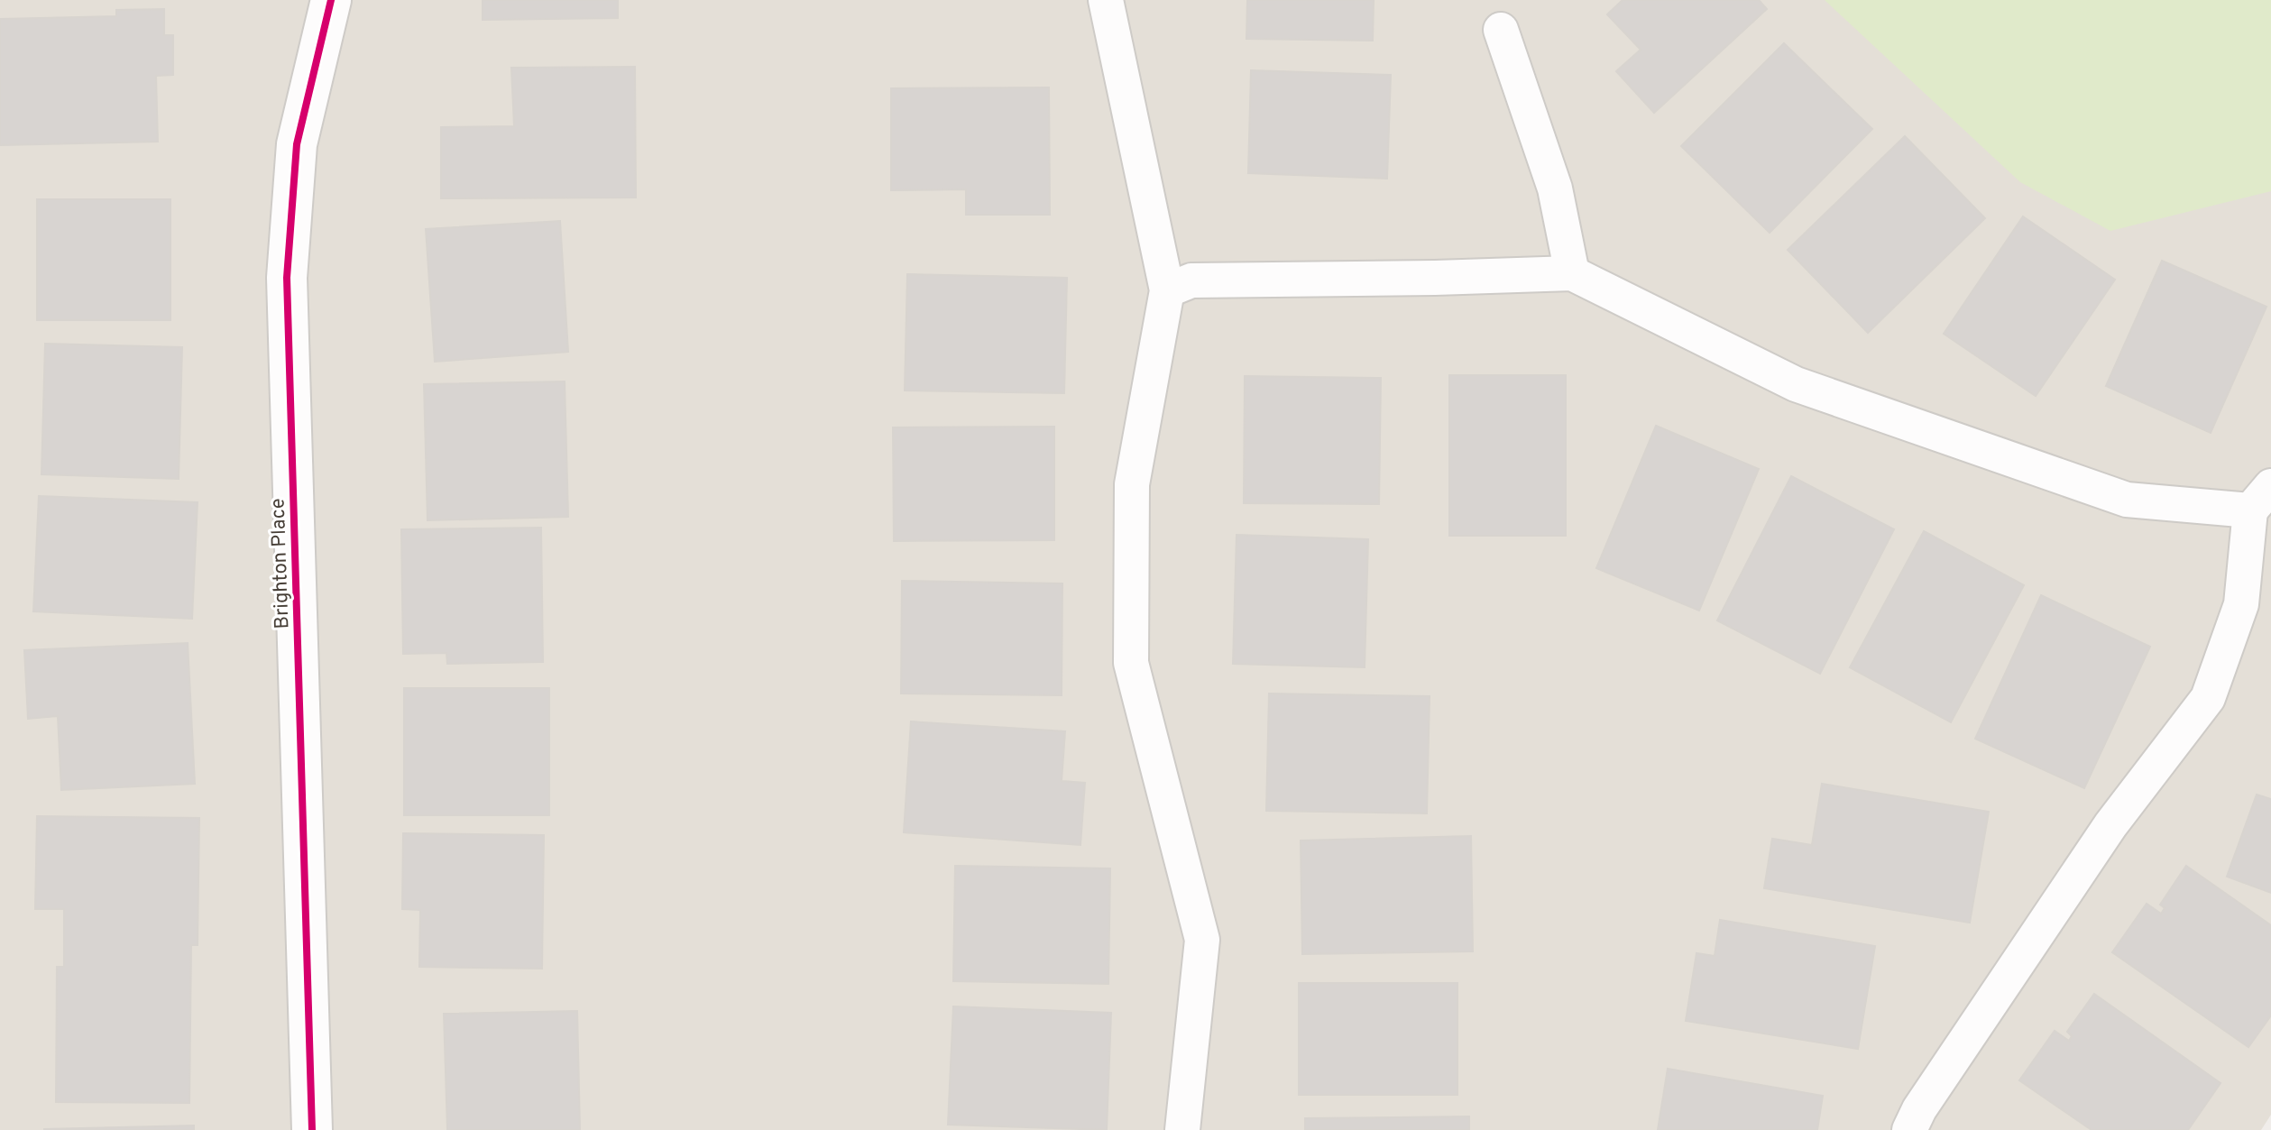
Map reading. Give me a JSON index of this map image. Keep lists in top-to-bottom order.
{
  "streets": {
    "street": ["Brighton Place"]
  }
}
